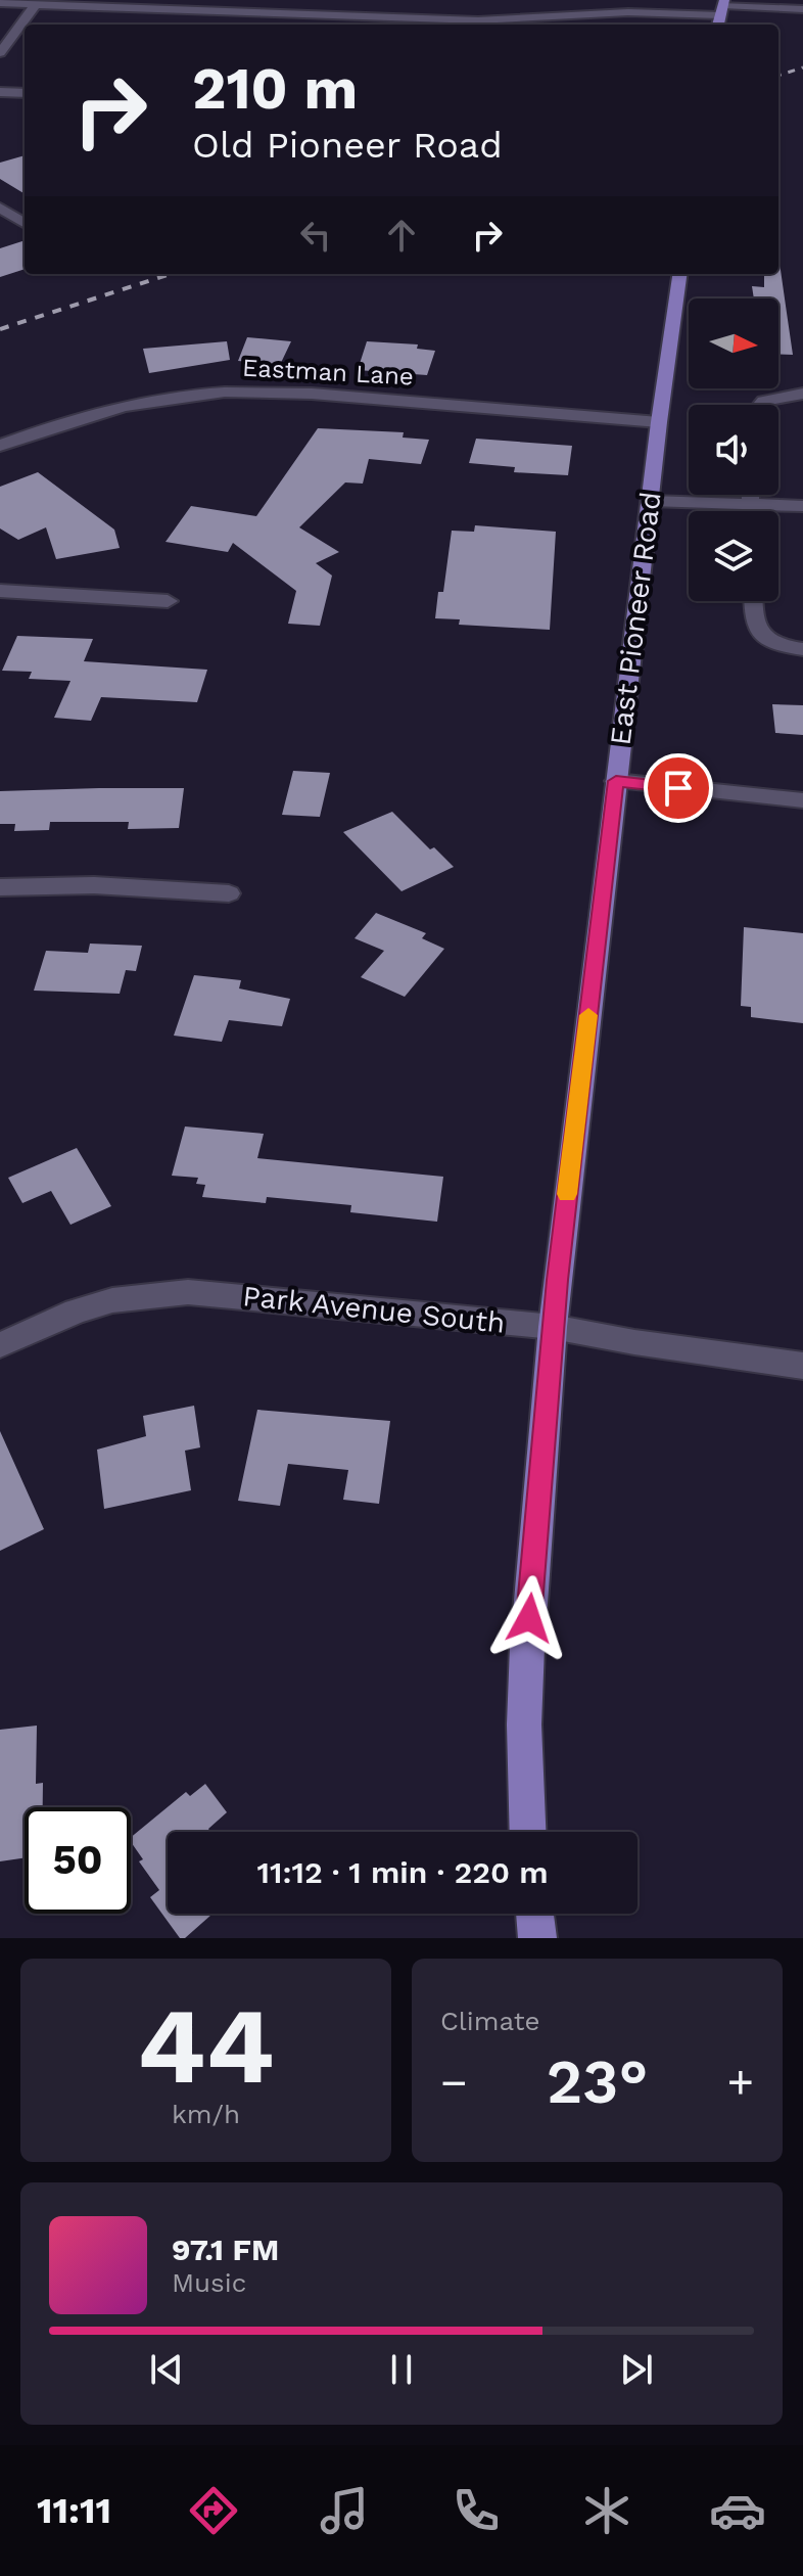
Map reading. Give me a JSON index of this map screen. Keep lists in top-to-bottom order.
{
  "streets": {
    "main road": ["East Pioneer Road"],
    "street": ["Eastman Lane", "Park Avenue South"]
  },
  "crossings": [
    ["Eastman Lane", "East Pioneer Road"],
    ["East Pioneer Road", "Park Avenue South"]
  ],
  "north": "right",
  "page": {
    "turn": ["210 m", "Old Pioneer Road"],
    "limit": "50",
    "trip": "11:12 · 1 min · 220 m",
    "tile": [
      ["44", "km/h"],
      "Climate"
    ],
    "heat": ["−", "23°", "+"],
    "song": ["97.1 FM", "Music"],
    "tabs": "11:11"
  }
}
